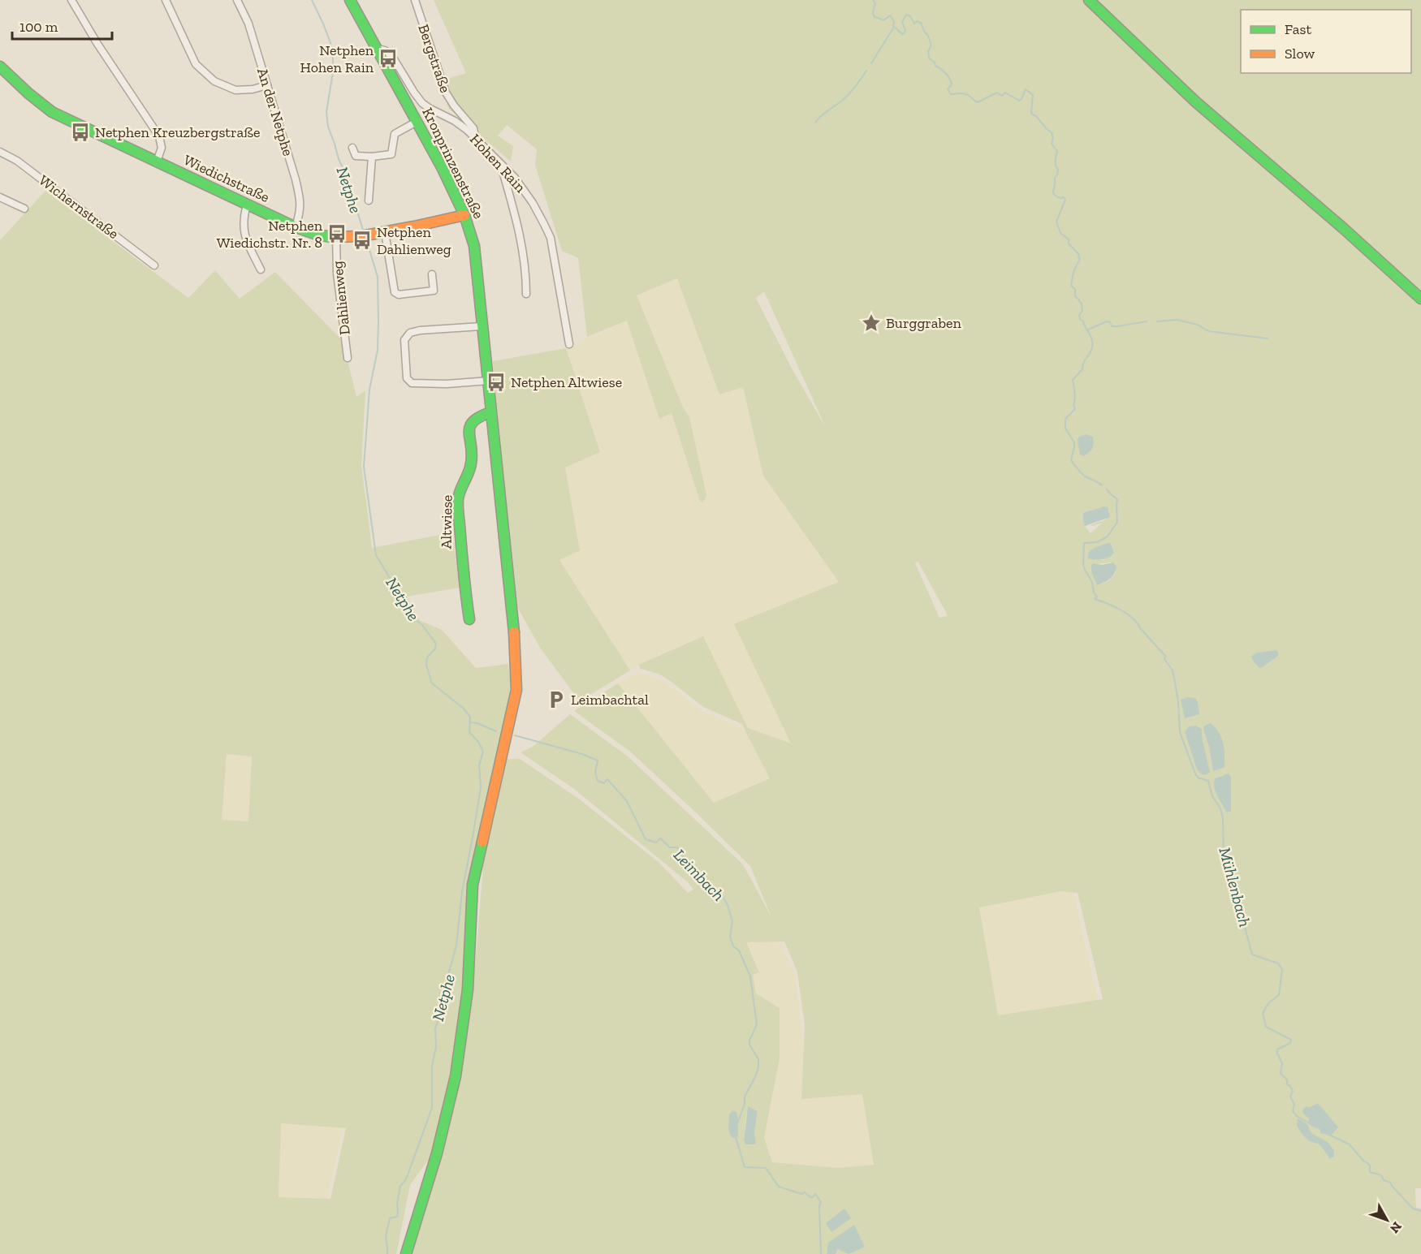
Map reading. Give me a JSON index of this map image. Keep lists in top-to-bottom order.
{
  "streets": {
    "main road": ["Kronprinzenstraße", "Wiedichstraße", "Altwiese"],
    "street": [
      "Bergstraße",
      "An der Netphe",
      "Hohen Rain",
      "Wichernstraße",
      "Dahlienweg"
    ]
  },
  "crossings": [
    ["Bergstraße", "Hohen Rain"],
    ["An der Netphe", "Wiedichstraße"],
    ["Kronprinzenstraße", "Hohen Rain"],
    ["Kronprinzenstraße", "Wiedichstraße"],
    ["Kronprinzenstraße", "Altwiese"],
    ["Wiedichstraße", "Dahlienweg"]
  ],
  "water": ["Netphe", "Leimbach", "Mühlenbach"],
  "places": {
    "bus stop": [
      "Netphen Hohen Rain",
      "Netphen Kreuzbergstraße",
      "Netphen Wiedichstr. Nr. 8",
      "Netphen Dahlienweg",
      "Netphen Altwiese"
    ],
    "place": ["Burggraben"],
    "parking": ["Leimbachtal"]
  },
  "legend": ["Fast", "Slow"],
  "scale_bar": "100 m",
  "north": "bottom right"
}
